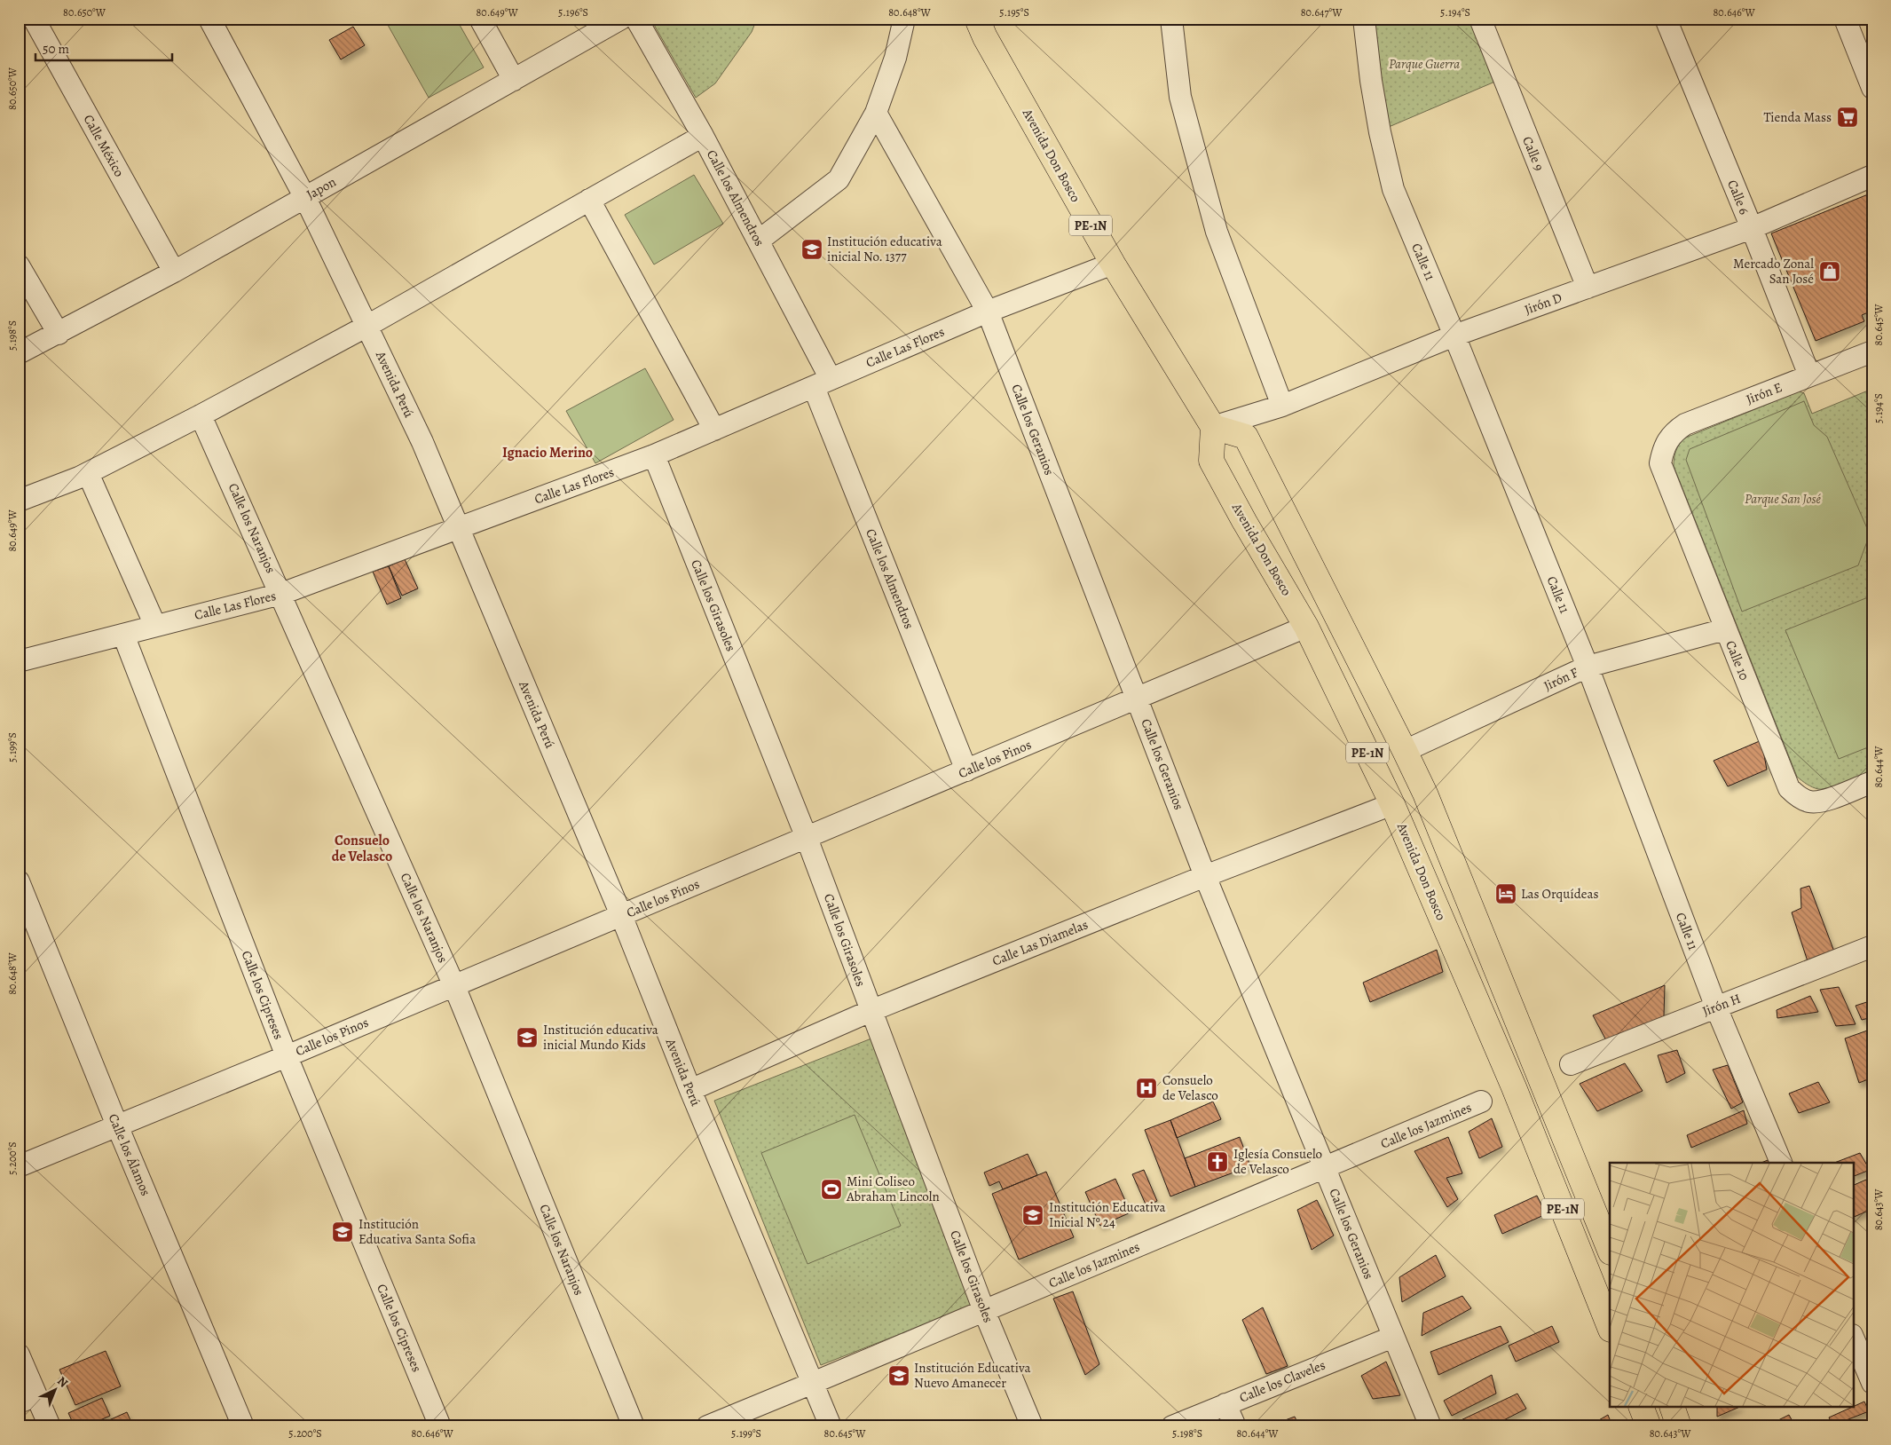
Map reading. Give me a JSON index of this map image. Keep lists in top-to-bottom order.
{
  "streets": {
    "main road": ["Avenida Don Bosco", "PE-1N"],
    "street": [
      "Calle México",
      "Calle 9",
      "Japon",
      "Calle 6",
      "Calle los Almendros",
      "Calle 11",
      "Jirón D",
      "Calle Las Flores",
      "Avenida Perú",
      "Jirón E",
      "Calle los Geranios",
      "Calle los Naranjos",
      "Calle los Girasoles",
      "Calle 10",
      "Jirón F",
      "Calle los Pinos",
      "Calle Las Diamelas",
      "Calle los Cipreses",
      "Jirón H",
      "Calle los Jazmines",
      "Calle los Álamos",
      "Calle los Claveles"
    ]
  },
  "crossings": [
    ["Calle México", "Japon"],
    ["Calle 9", "Jirón D"],
    ["Avenida Don Bosco", "PE-1N"],
    ["Avenida Don Bosco", "Jirón D"],
    ["Avenida Don Bosco", "Calle Las Flores"],
    ["Avenida Don Bosco", "Calle los Pinos"],
    ["Avenida Don Bosco", "Calle Las Diamelas"],
    ["Japon", "Avenida Perú"],
    ["Calle 6", "Jirón D"],
    ["Calle 6", "Jirón E"],
    ["Calle los Almendros", "Calle Las Flores"],
    ["Calle los Almendros", "Calle los Pinos"],
    ["PE-1N", "Jirón D"],
    ["PE-1N", "Jirón F"],
    ["Calle 11", "Jirón D"],
    ["Calle 11", "Jirón F"],
    ["Calle 11", "Jirón H"],
    ["Calle Las Flores", "Avenida Perú"],
    ["Calle Las Flores", "Calle los Geranios"],
    ["Calle Las Flores", "Calle los Naranjos"],
    ["Calle Las Flores", "Calle los Girasoles"],
    ["Calle Las Flores", "Calle los Cipreses"],
    ["Avenida Perú", "Calle los Pinos"],
    ["Avenida Perú", "Calle Las Diamelas"],
    ["Avenida Perú", "Calle los Jazmines"],
    ["Jirón E", "Calle 10"],
    ["Calle los Geranios", "Calle los Pinos"],
    ["Calle los Geranios", "Calle Las Diamelas"],
    ["Calle los Geranios", "Calle los Jazmines"],
    ["Calle los Geranios", "Calle los Claveles"],
    ["Calle los Naranjos", "Calle los Pinos"],
    ["Calle los Girasoles", "Calle los Pinos"],
    ["Calle los Girasoles", "Calle Las Diamelas"],
    ["Calle los Girasoles", "Calle los Jazmines"],
    ["Calle 10", "Jirón F"],
    ["Calle los Pinos", "Calle los Cipreses"],
    ["Calle los Pinos", "Calle los Álamos"]
  ],
  "districts": ["Ignacio Merino", "Consuelo de Velasco"],
  "parks": ["Parque Guerra", "Parque San José"],
  "places": {
    "supermarket": ["Tienda Mass"],
    "school or university": [
      "Institución educativa inicial No. 1377",
      "Institución educativa inicial Mundo Kids",
      "Institución Educativa Inicial Nº 24",
      "Institución Educativa Santa Sofia",
      "Institución Educativa Nuevo Amanecer"
    ],
    "shop": ["Mercado Zonal San José"],
    "hotel": ["Las Orquídeas"],
    "hospital": ["Consuelo de Velasco"],
    "church": ["Iglesía Consuelo de Velasco"],
    "sports": ["Mini Coliseo Abraham Lincoln"]
  },
  "scale_bar": "50 m",
  "north": "top right",
  "coordinates": [
    "80.650°W",
    "80.649°W",
    "5.196°S",
    "80.648°W",
    "5.195°S",
    "80.647°W",
    "5.194°S",
    "80.646°W",
    "80.645°W",
    "5.198°S",
    "5.199°S",
    "80.644°W",
    "5.200°S",
    "80.643°W"
  ]
}
